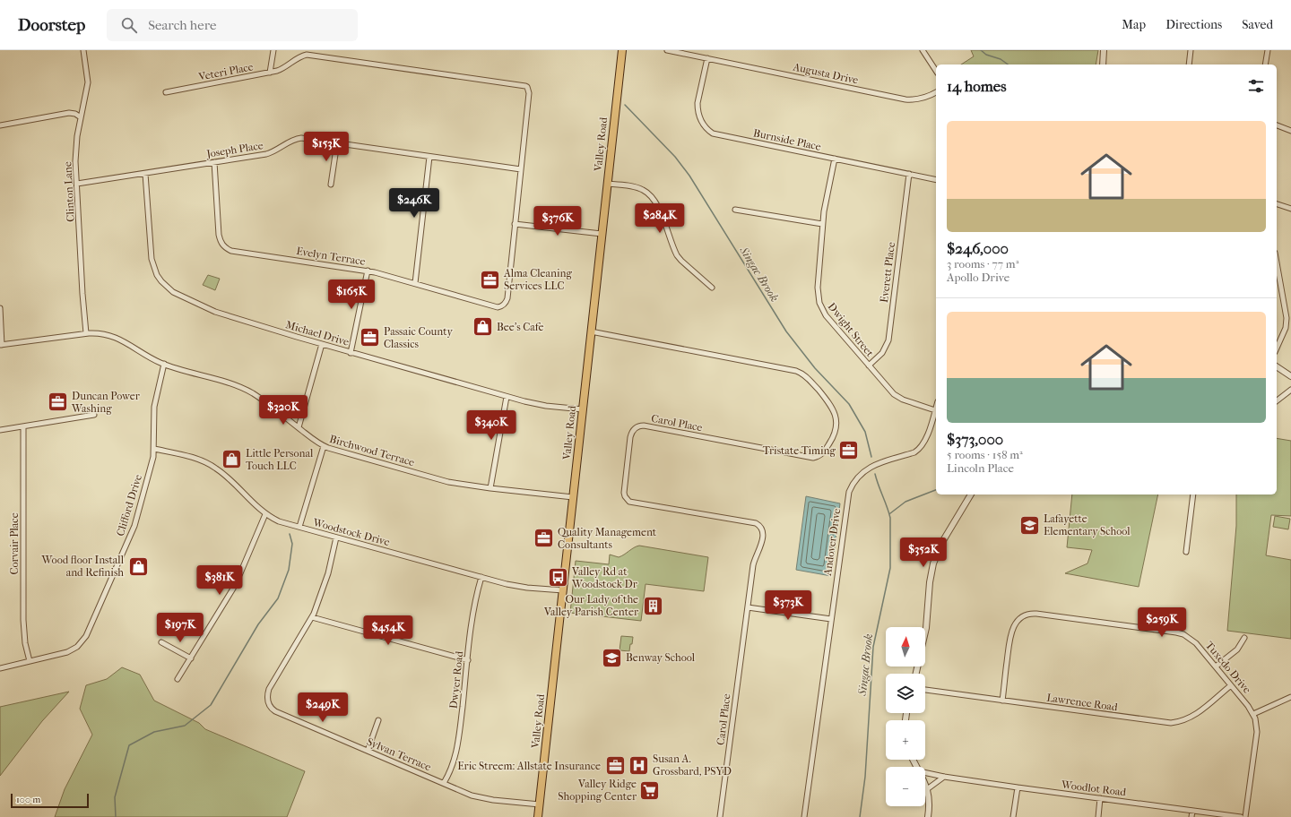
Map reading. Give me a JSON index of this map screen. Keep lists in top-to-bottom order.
{
  "streets": {
    "main road": ["Valley Road"],
    "street": [
      "Veteri Place",
      "Augusta Drive",
      "Burnside Place",
      "Joseph Place",
      "Clinton Lane",
      "Evelyn Terrace",
      "Everett Place",
      "Dwight Street",
      "Michael Drive",
      "Carol Place",
      "Birchwood Terrace",
      "Clifford Drive",
      "Woodstock Drive",
      "Andover Drive",
      "Corvair Place",
      "Tuxedo Drive",
      "Dwyer Road",
      "Lawrence Road",
      "Sylvan Terrace",
      "Woodlot Road"
    ]
  },
  "crossings": [
    ["Veteri Place", "Joseph Place"],
    ["Augusta Drive", "Burnside Place"],
    ["Burnside Place", "Everett Place"],
    ["Burnside Place", "Dwight Street"],
    ["Valley Road", "Michael Drive"],
    ["Valley Road", "Carol Place"],
    ["Valley Road", "Birchwood Terrace"],
    ["Valley Road", "Woodstock Drive"],
    ["Valley Road", "Sylvan Terrace"],
    ["Joseph Place", "Clinton Lane"],
    ["Joseph Place", "Evelyn Terrace"],
    ["Joseph Place", "Michael Drive"],
    ["Clinton Lane", "Birchwood Terrace"],
    ["Everett Place", "Dwight Street"],
    ["Dwight Street", "Andover Drive"],
    ["Birchwood Terrace", "Clifford Drive"],
    ["Clifford Drive", "Woodstock Drive"],
    ["Clifford Drive", "Corvair Place"],
    ["Woodstock Drive", "Dwyer Road"],
    ["Woodstock Drive", "Sylvan Terrace"],
    ["Tuxedo Drive", "Lawrence Road"],
    ["Dwyer Road", "Sylvan Terrace"]
  ],
  "water": ["Singac Brook"],
  "places": {
    "office": [
      "Alma Cleaning Services LLC",
      "Passaic County Classics",
      "Duncan Power Washing",
      "Tristate Timing",
      "Quality Management Consultants",
      "Eric Streem: Allstate Insurance"
    ],
    "shop": ["Bee's Cafe", "Little Personal Touch LLC", "Wood floor Install and Refinish"],
    "school or university": ["Lafayette Elementary School", "Benway School"],
    "bus stop": ["Valley Rd at Woodstock Dr"],
    "building": ["Our Lady of the Valley Parish Center"],
    "hospital": ["Susan A. Grossbard, PSYD"],
    "supermarket": ["Valley Ridge Shopping Center"]
  },
  "scale_bar": "100 m",
  "north": "top",
  "page": {
    "header": "Doorstep",
    "search": "Search here",
    "nav": ["Map", "Directions", "Saved"],
    "heading": "14 homes",
    "list": [
      {
        "name": "$246,000",
        "note": "3 rooms · 77 m² · Apollo Drive"
      },
      {
        "name": "$373,000",
        "note": "5 rooms · 158 m² · Lincoln Place"
      }
    ],
    "price": [
      "$153K",
      "$246K",
      "$284K",
      "$376K",
      "$165K",
      "$320K",
      "$340K",
      "$352K",
      "$381K",
      "$373K",
      "$259K",
      "$197K",
      "$454K",
      "$249K"
    ],
    "map_buttons": ["+", "−"],
    "scale": "100 m"
  }
}
